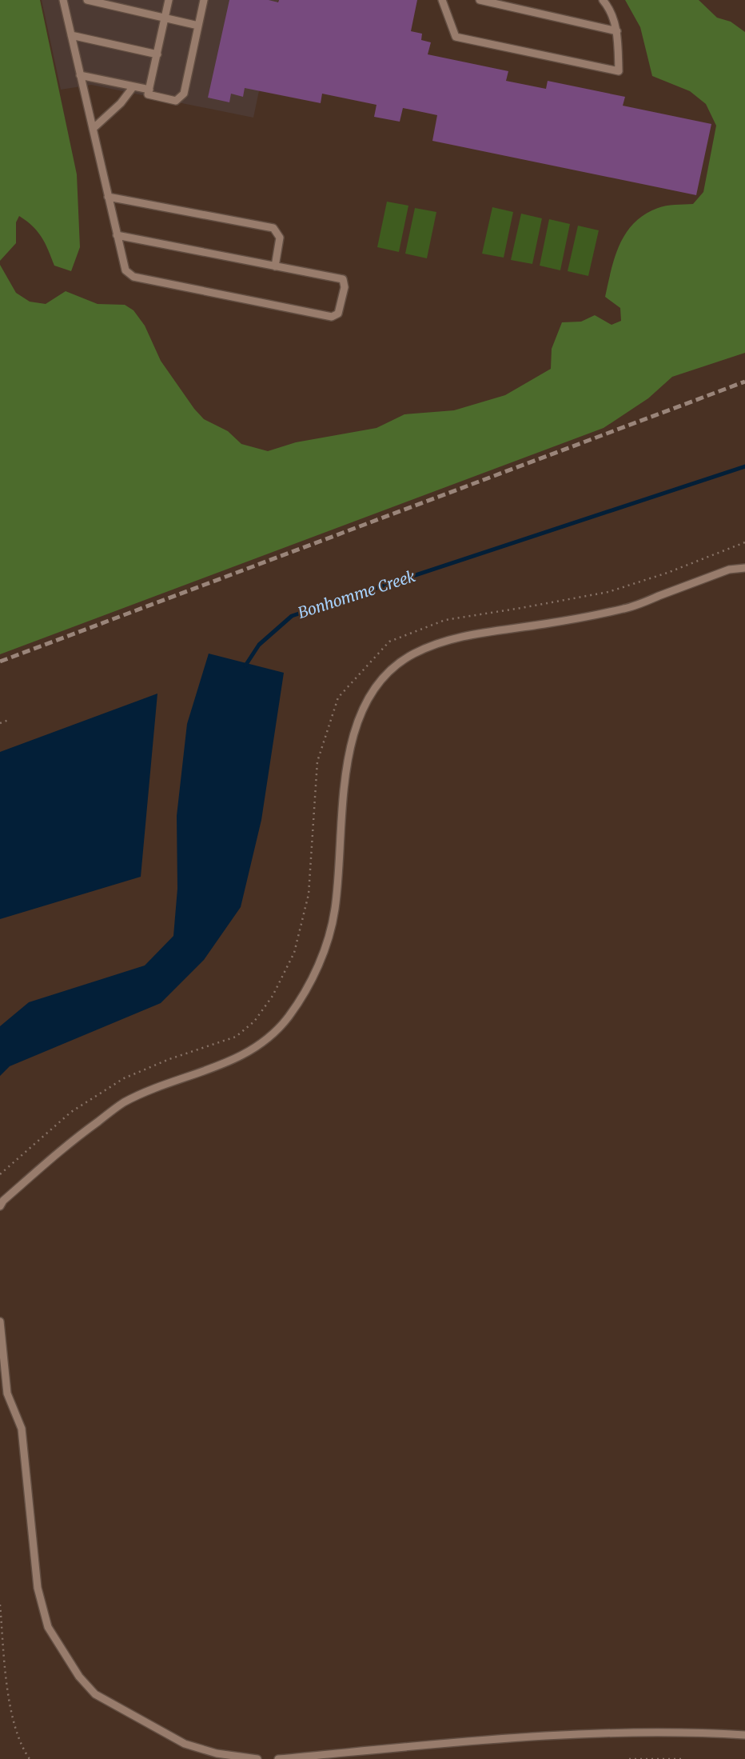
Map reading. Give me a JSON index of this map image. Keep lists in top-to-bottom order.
{
  "water": ["Bonhomme Creek"]
}
